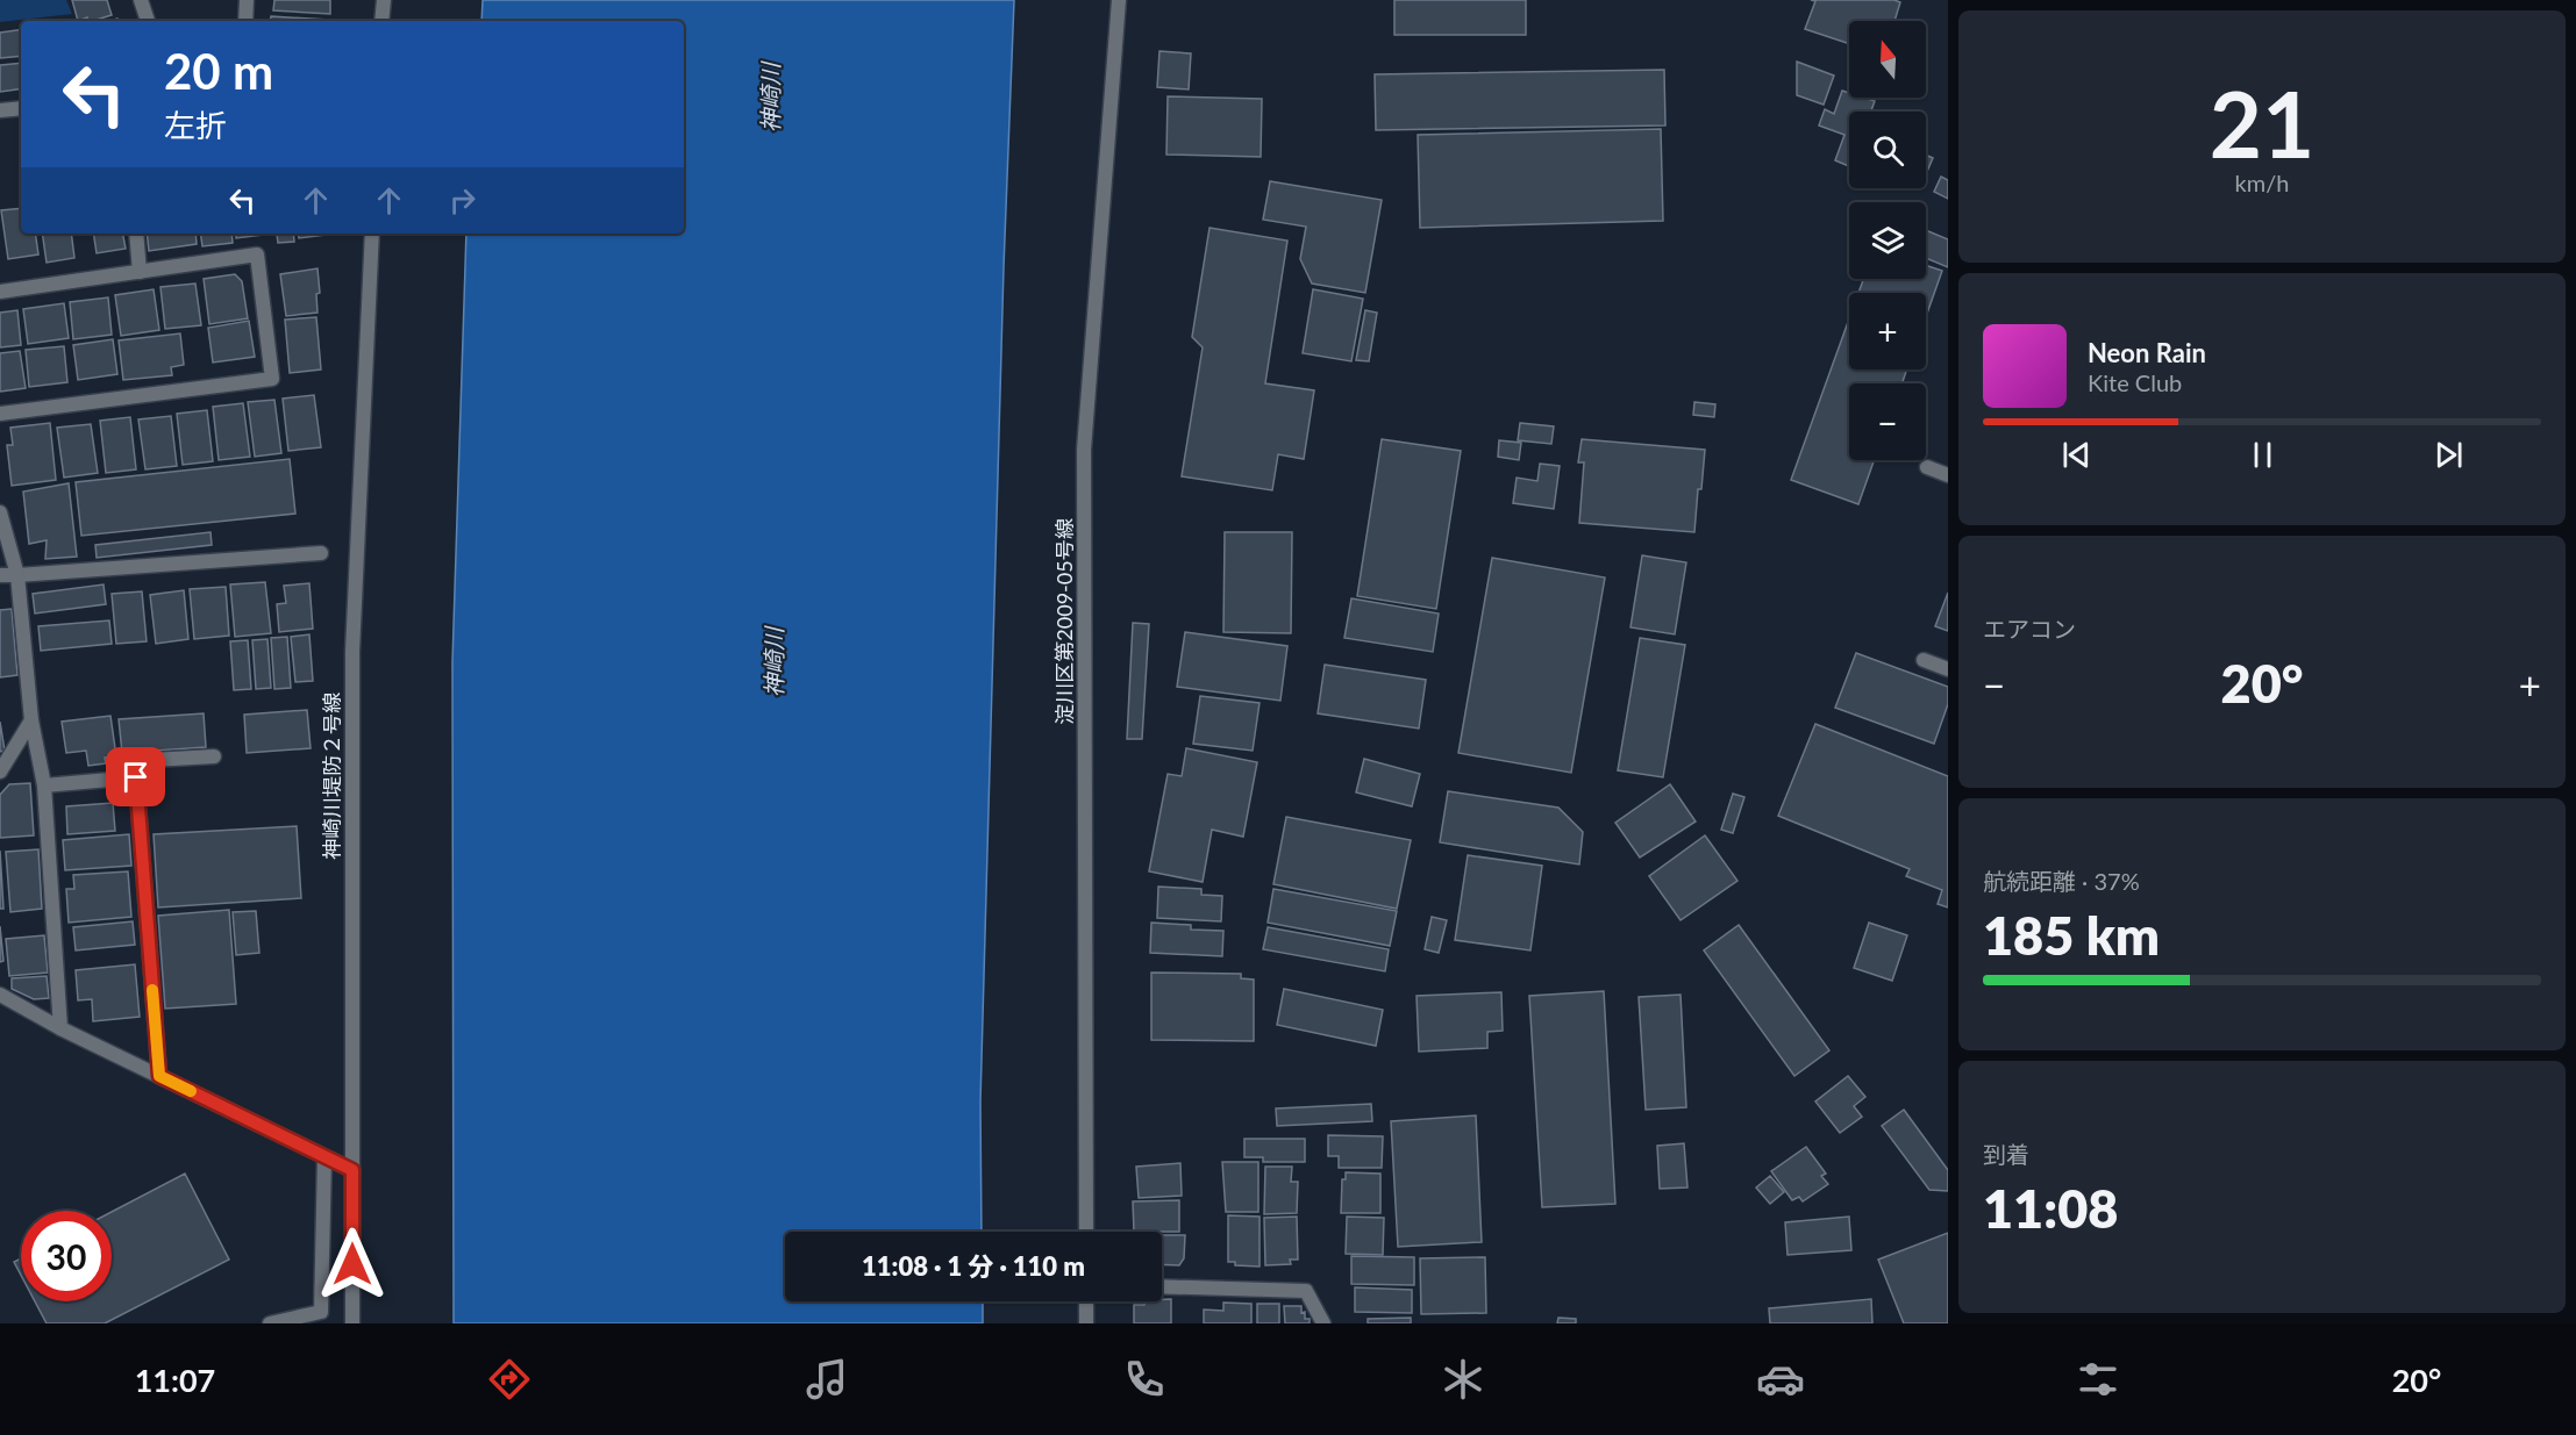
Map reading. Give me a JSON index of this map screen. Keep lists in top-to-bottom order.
{
  "streets": {
    "street": ["淀川区第2009-05号線", "神崎川堤防２号線"]
  },
  "water": ["神崎川"],
  "north": "top",
  "page": {
    "tile": [
      ["21", "km/h"],
      "エアコン",
      ["航続距離 · 37%", "185 km"],
      ["到着", "11:08"]
    ],
    "map_buttons": ["+", "−"],
    "turn": ["20 m", "左折"],
    "song": ["Neon Rain", "Kite Club"],
    "heat": ["−", "20°", "+"],
    "limit": "30",
    "trip": "11:08 · 1 分 · 110 m",
    "tabs": ["11:07", "20°"]
  }
}
